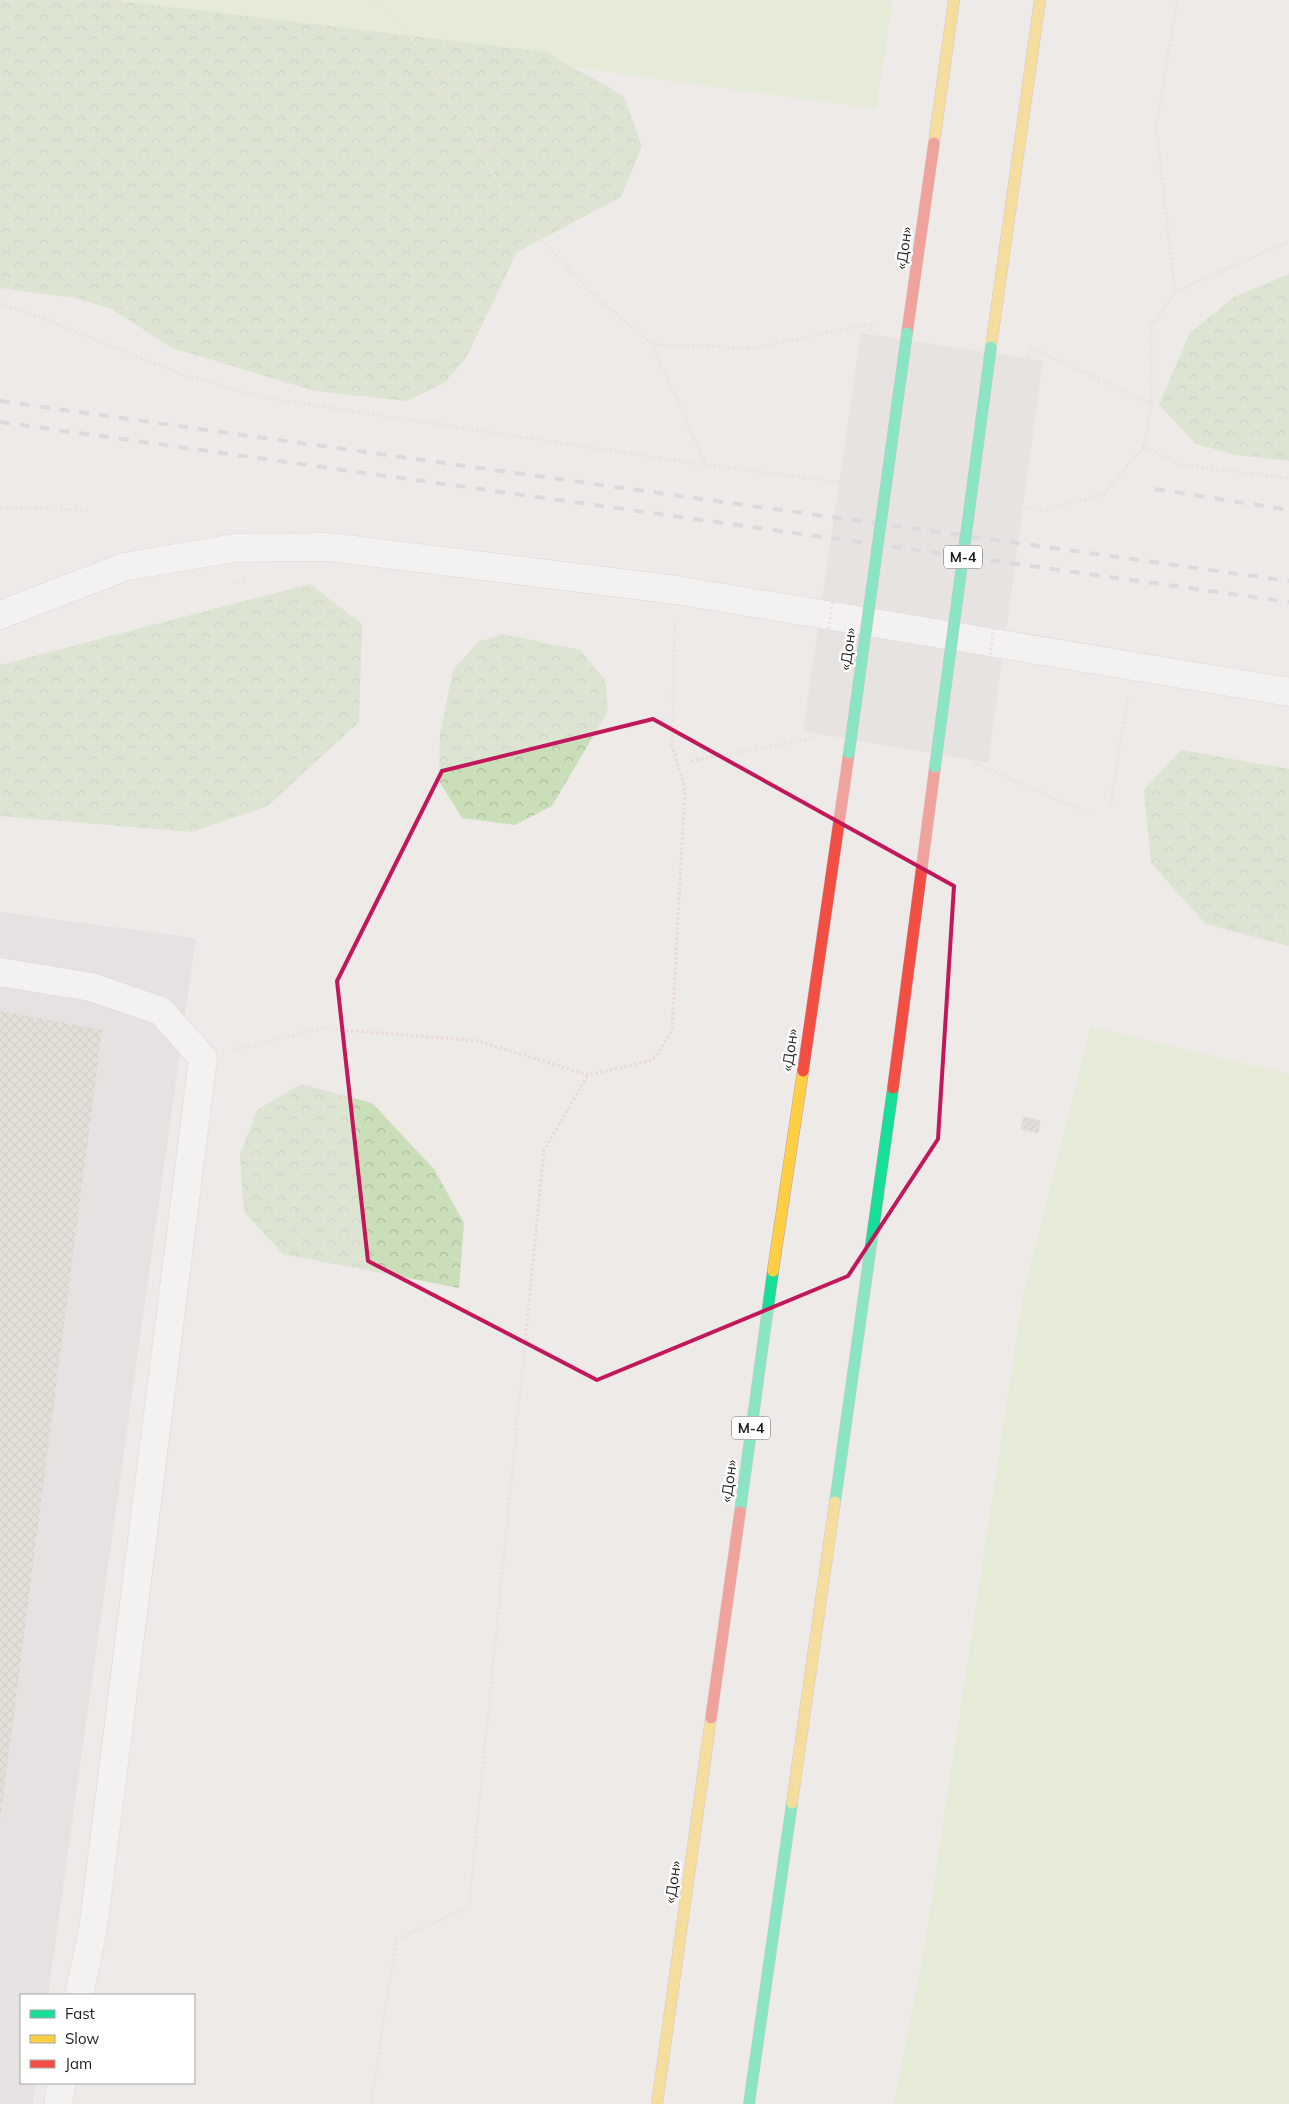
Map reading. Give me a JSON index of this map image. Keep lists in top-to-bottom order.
{
  "streets": {
    "highway": ["«Дон»", "М-4"]
  },
  "legend": ["Fast", "Slow", "Jam"]
}
